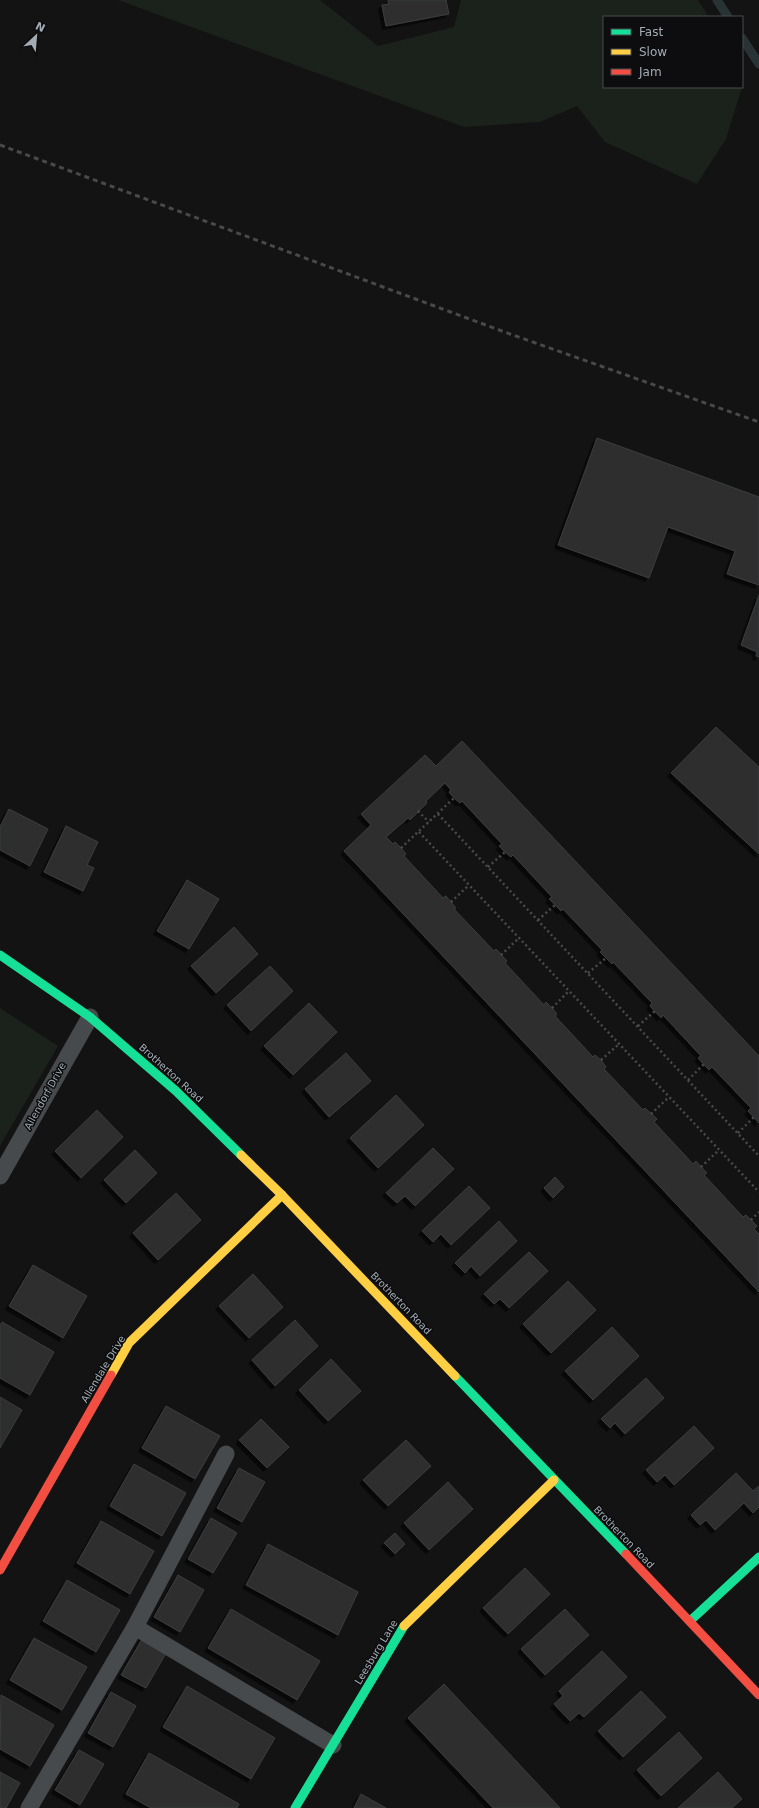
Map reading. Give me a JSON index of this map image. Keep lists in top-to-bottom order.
{
  "streets": {
    "street": ["Brotherton Road", "Allendale Drive", "Leesburg Lane"],
    "lane": ["Allendorf Drive"]
  },
  "crossings": [
    ["Brotherton Road", "Allendorf Drive"],
    ["Brotherton Road", "Allendale Drive"],
    ["Brotherton Road", "Leesburg Lane"]
  ],
  "legend": ["Fast", "Slow", "Jam"],
  "north": "top right"
}
